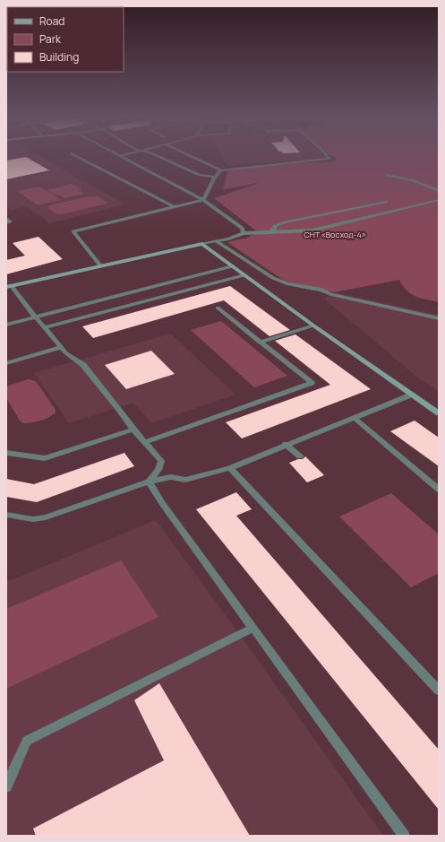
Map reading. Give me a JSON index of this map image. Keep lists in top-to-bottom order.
{
  "parks": ["СНТ «Восход-4»"],
  "legend": ["Road", "Park", "Building"]
}
